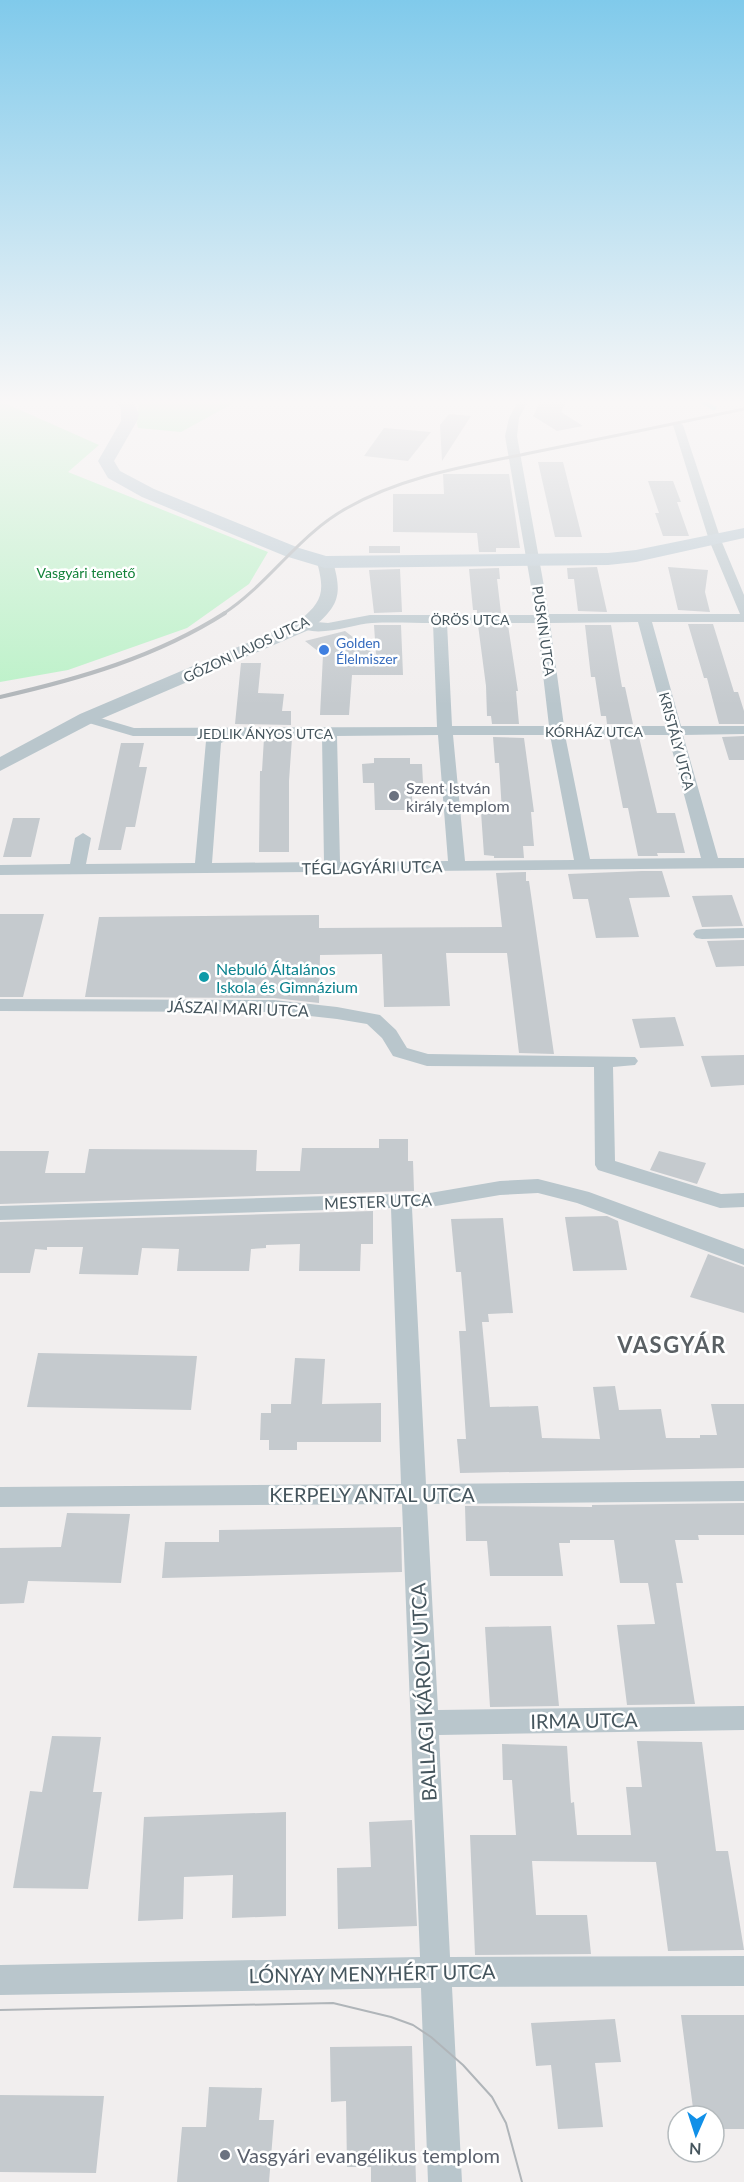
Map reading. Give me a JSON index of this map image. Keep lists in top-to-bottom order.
{
  "streets": {
    "street": [
      "ÖRÖS UTCA",
      "PUSKIN UTCA",
      "GÓZON LAJOS UTCA",
      "KÓRHÁZ UTCA",
      "JEDLIK ÁNYOS UTCA",
      "KRISTÁLY UTCA",
      "TÉGLAGYÁRI UTCA",
      "JÁSZAI MARI UTCA",
      "MESTER UTCA",
      "KERPELY ANTAL UTCA",
      "BALLAGI KÁROLY UTCA",
      "IRMA UTCA",
      "LÓNYAY MENYHÉRT UTCA"
    ]
  },
  "crossings": [
    ["ÖRÖS UTCA", "PUSKIN UTCA"],
    ["ÖRÖS UTCA", "GÓZON LAJOS UTCA"],
    ["ÖRÖS UTCA", "KRISTÁLY UTCA"],
    ["PUSKIN UTCA", "KÓRHÁZ UTCA"],
    ["PUSKIN UTCA", "TÉGLAGYÁRI UTCA"],
    ["GÓZON LAJOS UTCA", "JEDLIK ÁNYOS UTCA"],
    ["KÓRHÁZ UTCA", "JEDLIK ÁNYOS UTCA"],
    ["KÓRHÁZ UTCA", "KRISTÁLY UTCA"],
    ["KRISTÁLY UTCA", "TÉGLAGYÁRI UTCA"],
    ["MESTER UTCA", "BALLAGI KÁROLY UTCA"],
    ["KERPELY ANTAL UTCA", "BALLAGI KÁROLY UTCA"],
    ["BALLAGI KÁROLY UTCA", "IRMA UTCA"],
    ["BALLAGI KÁROLY UTCA", "LÓNYAY MENYHÉRT UTCA"]
  ],
  "districts": ["VASGYÁR"],
  "parks": ["Vasgyári temető"],
  "places": [
    "Golden Élelmiszer",
    "Szent István király templom",
    "Nebuló Általános Iskola és Gimnázium",
    "Vasgyári evangélikus templom"
  ],
  "north": "bottom"
}
